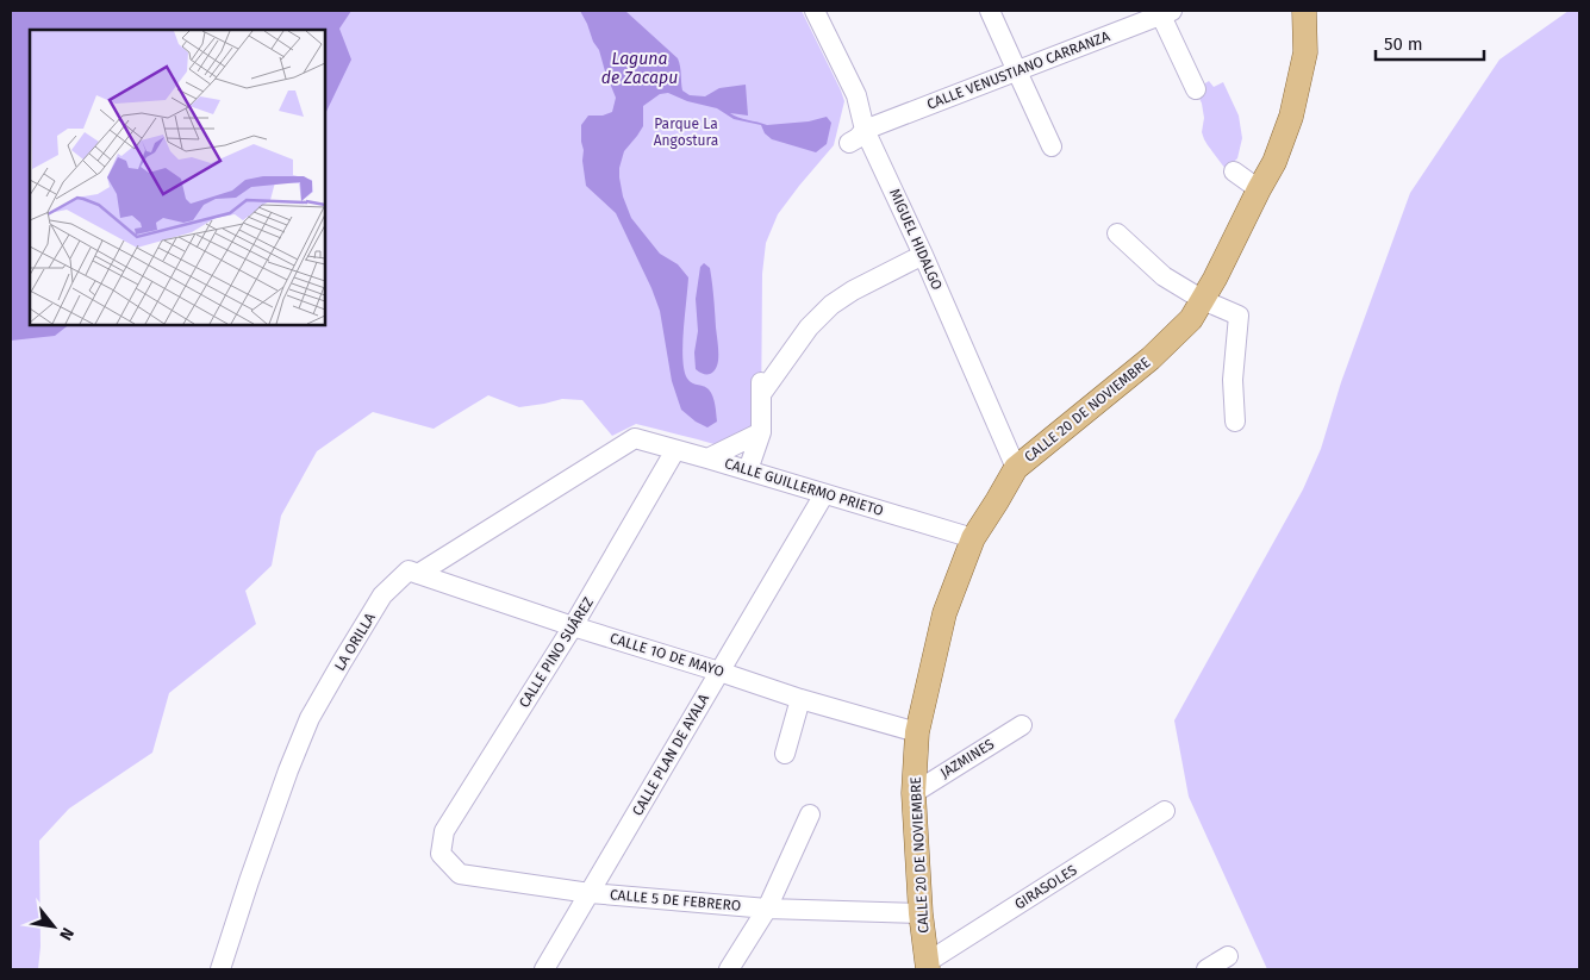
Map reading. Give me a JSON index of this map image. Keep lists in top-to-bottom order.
{
  "streets": {
    "main road": ["CALLE 20 DE NOVIEMBRE"],
    "street": [
      "CALLE VENUSTIANO CARRANZA",
      "MIGUEL HIDALGO",
      "CALLE GUILLERMO PRIETO",
      "LA ORILLA",
      "CALLE PINO SUÁREZ",
      "CALLE 1O DE MAYO",
      "CALLE PLAN DE AYALA",
      "JAZMINES",
      "GIRASOLES",
      "CALLE 5 DE FEBRERO"
    ]
  },
  "crossings": [
    ["CALLE VENUSTIANO CARRANZA", "MIGUEL HIDALGO"],
    ["MIGUEL HIDALGO", "CALLE 20 DE NOVIEMBRE"],
    ["CALLE 20 DE NOVIEMBRE", "CALLE GUILLERMO PRIETO"],
    ["CALLE 20 DE NOVIEMBRE", "CALLE 1O DE MAYO"],
    ["CALLE 20 DE NOVIEMBRE", "JAZMINES"],
    ["CALLE 20 DE NOVIEMBRE", "GIRASOLES"],
    ["CALLE 20 DE NOVIEMBRE", "CALLE 5 DE FEBRERO"],
    ["CALLE GUILLERMO PRIETO", "LA ORILLA"],
    ["CALLE GUILLERMO PRIETO", "CALLE PINO SUÁREZ"],
    ["CALLE GUILLERMO PRIETO", "CALLE PLAN DE AYALA"],
    ["LA ORILLA", "CALLE 1O DE MAYO"],
    ["CALLE PINO SUÁREZ", "CALLE 1O DE MAYO"],
    ["CALLE PINO SUÁREZ", "CALLE 5 DE FEBRERO"],
    ["CALLE 1O DE MAYO", "CALLE PLAN DE AYALA"],
    ["CALLE PLAN DE AYALA", "CALLE 5 DE FEBRERO"]
  ],
  "water": ["Laguna de Zacapu"],
  "parks": ["Parque La Angostura"],
  "scale_bar": "50 m",
  "north": "bottom right"
}
